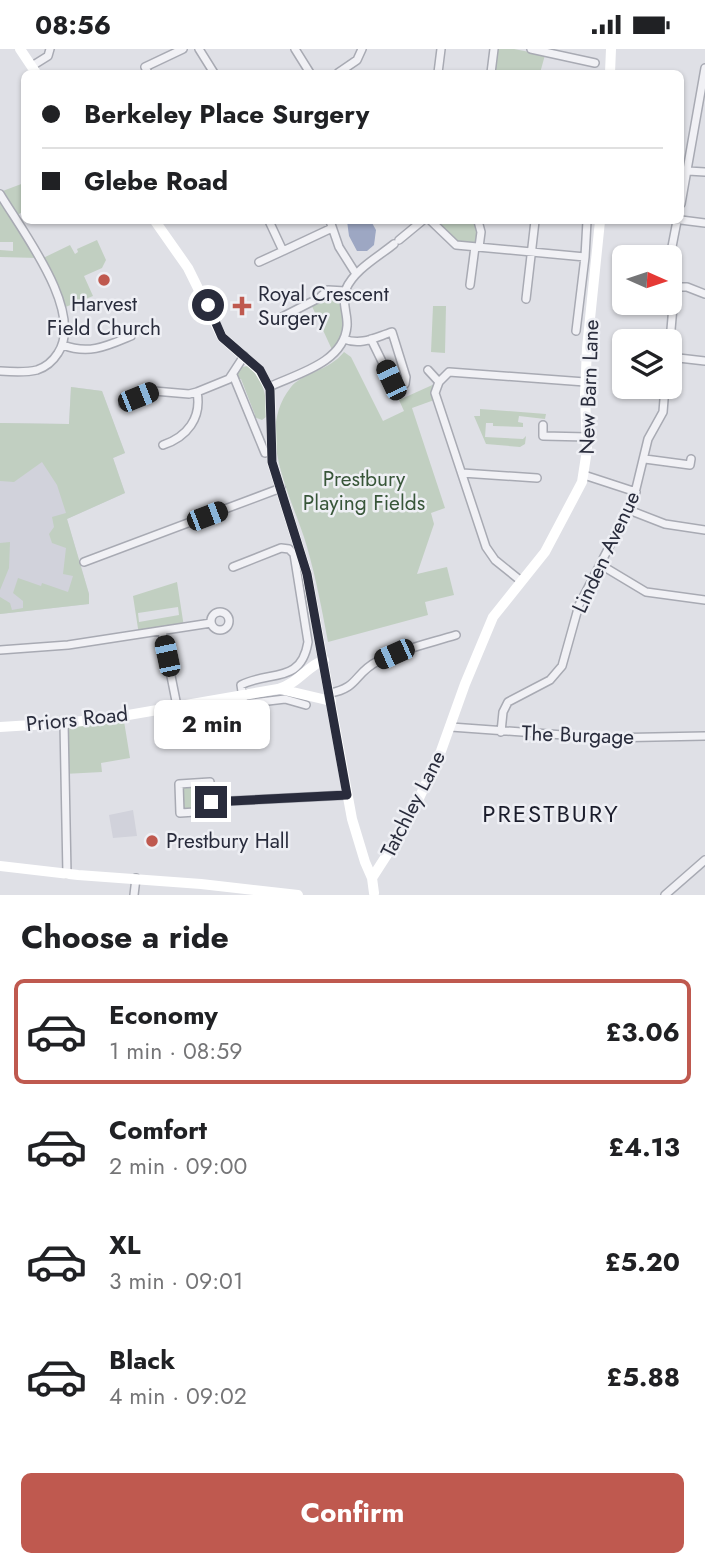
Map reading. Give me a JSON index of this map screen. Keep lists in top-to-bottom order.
{
  "streets": {
    "main road": ["New Barn Lane", "Priors Road", "Tatchley Lane"],
    "street": ["Linden Avenue", "The Burgage"]
  },
  "crossings": [
    ["New Barn Lane", "The Burgage"],
    ["New Barn Lane", "Tatchley Lane"],
    ["Linden Avenue", "The Burgage"],
    ["The Burgage", "Tatchley Lane"]
  ],
  "districts": ["PRESTBURY"],
  "parks": ["Prestbury Playing Fields"],
  "places": {
    "other": ["Harvest Field Church", "Prestbury Hall"],
    "health": ["Royal Crescent Surgery"]
  },
  "north": "right",
  "page": {
    "status": "08:56",
    "banner": ["Berkeley Place Surgery", "Glebe Road"],
    "bubble": "2 min",
    "heading": "Choose a ride",
    "list": [
      {
        "name": "Economy",
        "note": "1 min · 08:59",
        "value": "£3.06"
      },
      {
        "name": "Comfort",
        "note": "2 min · 09:00",
        "value": "£4.13"
      },
      {
        "name": "XL",
        "note": "3 min · 09:01",
        "value": "£5.20"
      },
      {
        "name": "Black",
        "note": "4 min · 09:02",
        "value": "£5.88"
      }
    ],
    "buttons": "Confirm"
  }
}
